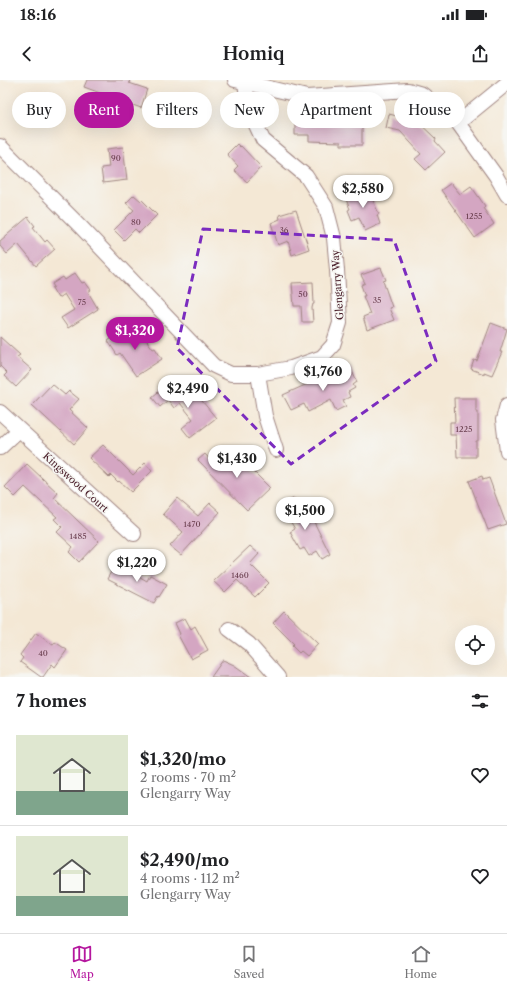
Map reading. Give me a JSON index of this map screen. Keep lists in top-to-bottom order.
{
  "streets": {
    "street": ["Glengarry Way", "Kingswood Court"]
  },
  "house_numbers": [
    "90",
    "1255",
    "80",
    "36",
    "50",
    "35",
    "75",
    "1225",
    "1470",
    "1485",
    "1460",
    "40"
  ],
  "page": {
    "status": "18:16",
    "header": "Homiq",
    "chip": [
      "Buy",
      "Rent",
      "Filters",
      "New",
      "Apartment",
      "House"
    ],
    "price": [
      "$2,580",
      "$1,320",
      "$1,760",
      "$2,490",
      "$1,430",
      "$1,500",
      "$1,220"
    ],
    "heading": "7 homes",
    "list": [
      {
        "name": "$1,320/mo",
        "note": "2 rooms · 70 m² · Glengarry Way"
      },
      {
        "name": "$2,490/mo",
        "note": "4 rooms · 112 m² · Glengarry Way"
      }
    ],
    "tabs": ["Map", "Saved", "Home"]
  }
}
